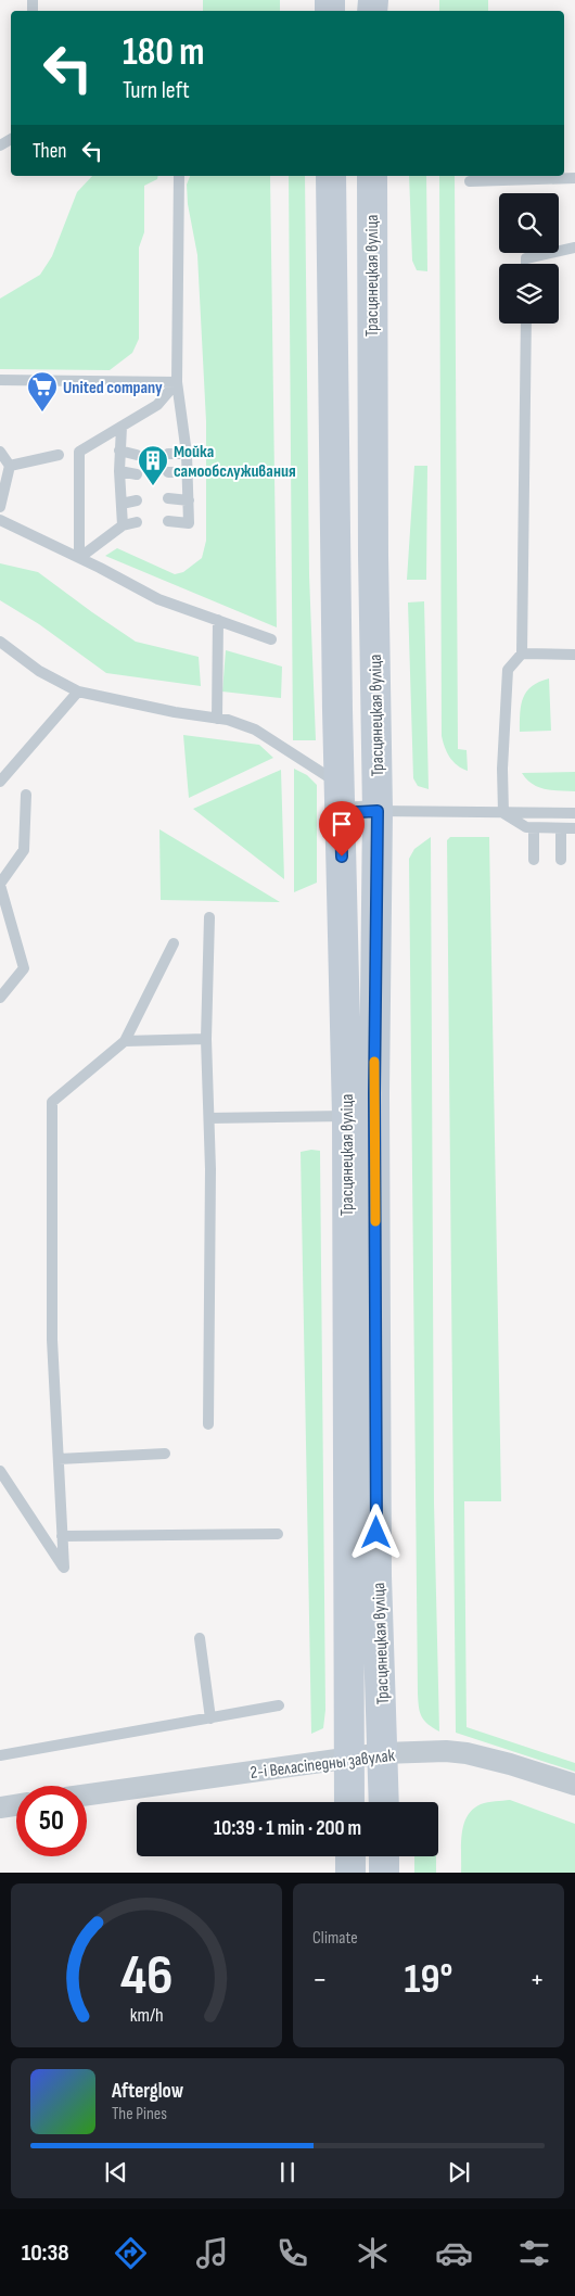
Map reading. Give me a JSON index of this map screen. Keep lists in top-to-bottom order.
{
  "streets": {
    "main road": ["Трасцянецкая вуліца"],
    "street": ["2-і Веласіпедны завулак"]
  },
  "crossings": [
    ["Трасцянецкая вуліца", "2-і Веласіпедны завулак"]
  ],
  "places": {
    "supermarket": ["United company"],
    "building": ["Мойка самообслуживания"]
  },
  "page": {
    "turn": ["180 m", "Turn left"],
    "then": "Then",
    "limit": "50",
    "trip": "10:39 · 1 min · 200 m",
    "tile": "Climate",
    "heat": ["−", "19°", "+"],
    "song": ["Afterglow", "The Pines"],
    "tabs": "10:38",
    "gauge": ["46", "km/h"]
  }
}
